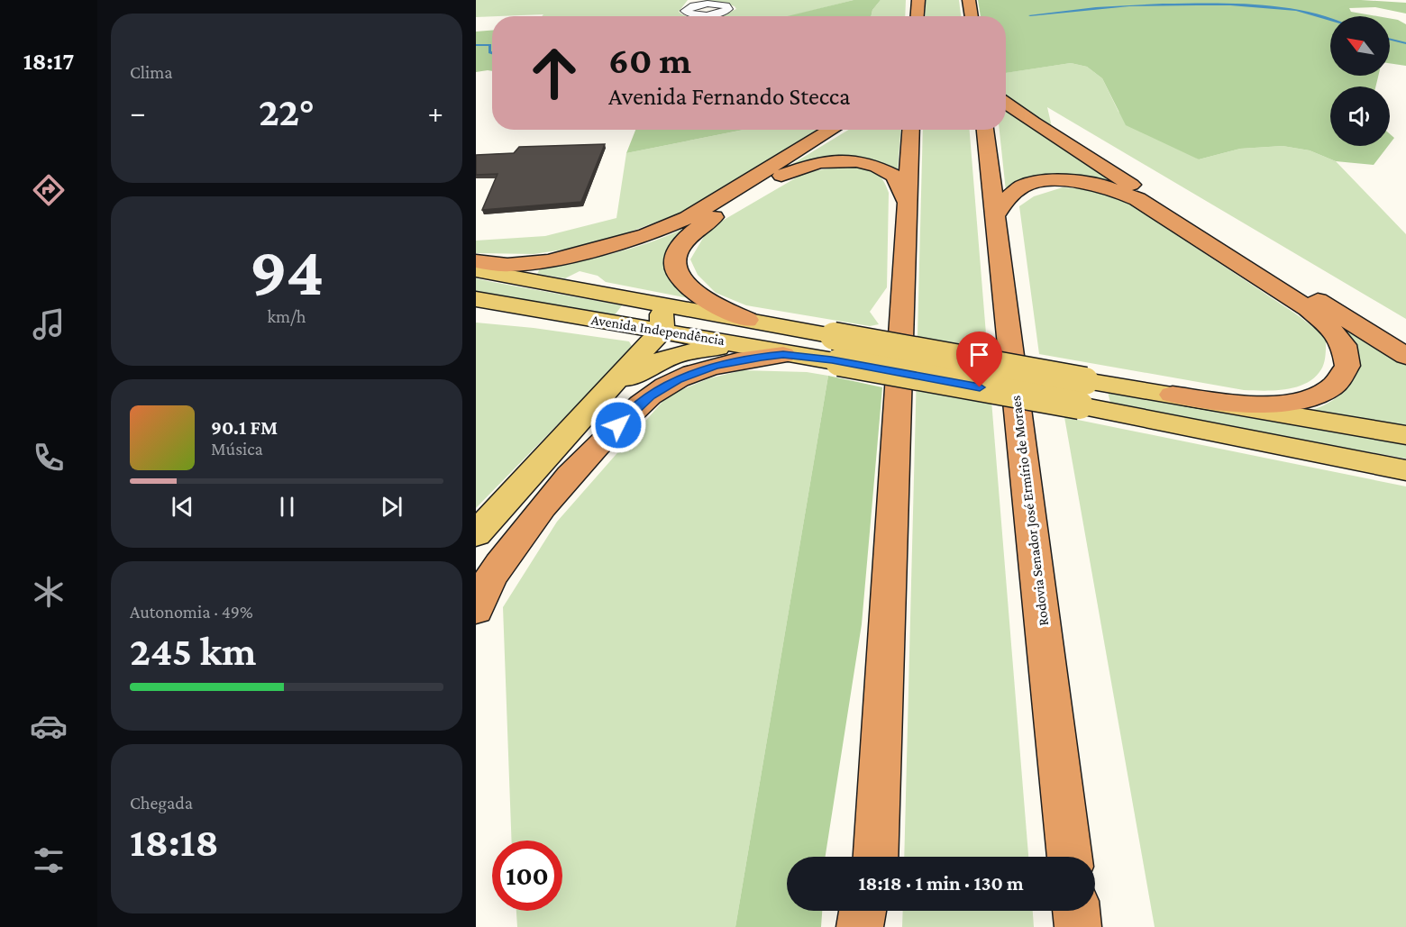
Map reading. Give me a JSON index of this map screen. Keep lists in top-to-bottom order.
{
  "streets": {
    "highway": ["Rodovia Senador José Ermírio de Moraes"],
    "main road": ["Avenida Independência"]
  },
  "north": "top left",
  "page": {
    "tabs": "18:17",
    "tile": [
      "Clima",
      ["94", "km/h"],
      ["Autonomia · 49%", "245 km"],
      ["Chegada", "18:18"]
    ],
    "turn": ["60 m", "Avenida Fernando Stecca"],
    "heat": ["−", "22°", "+"],
    "song": ["90.1 FM", "Música"],
    "limit": "100",
    "trip": "18:18 · 1 min · 130 m"
  }
}
